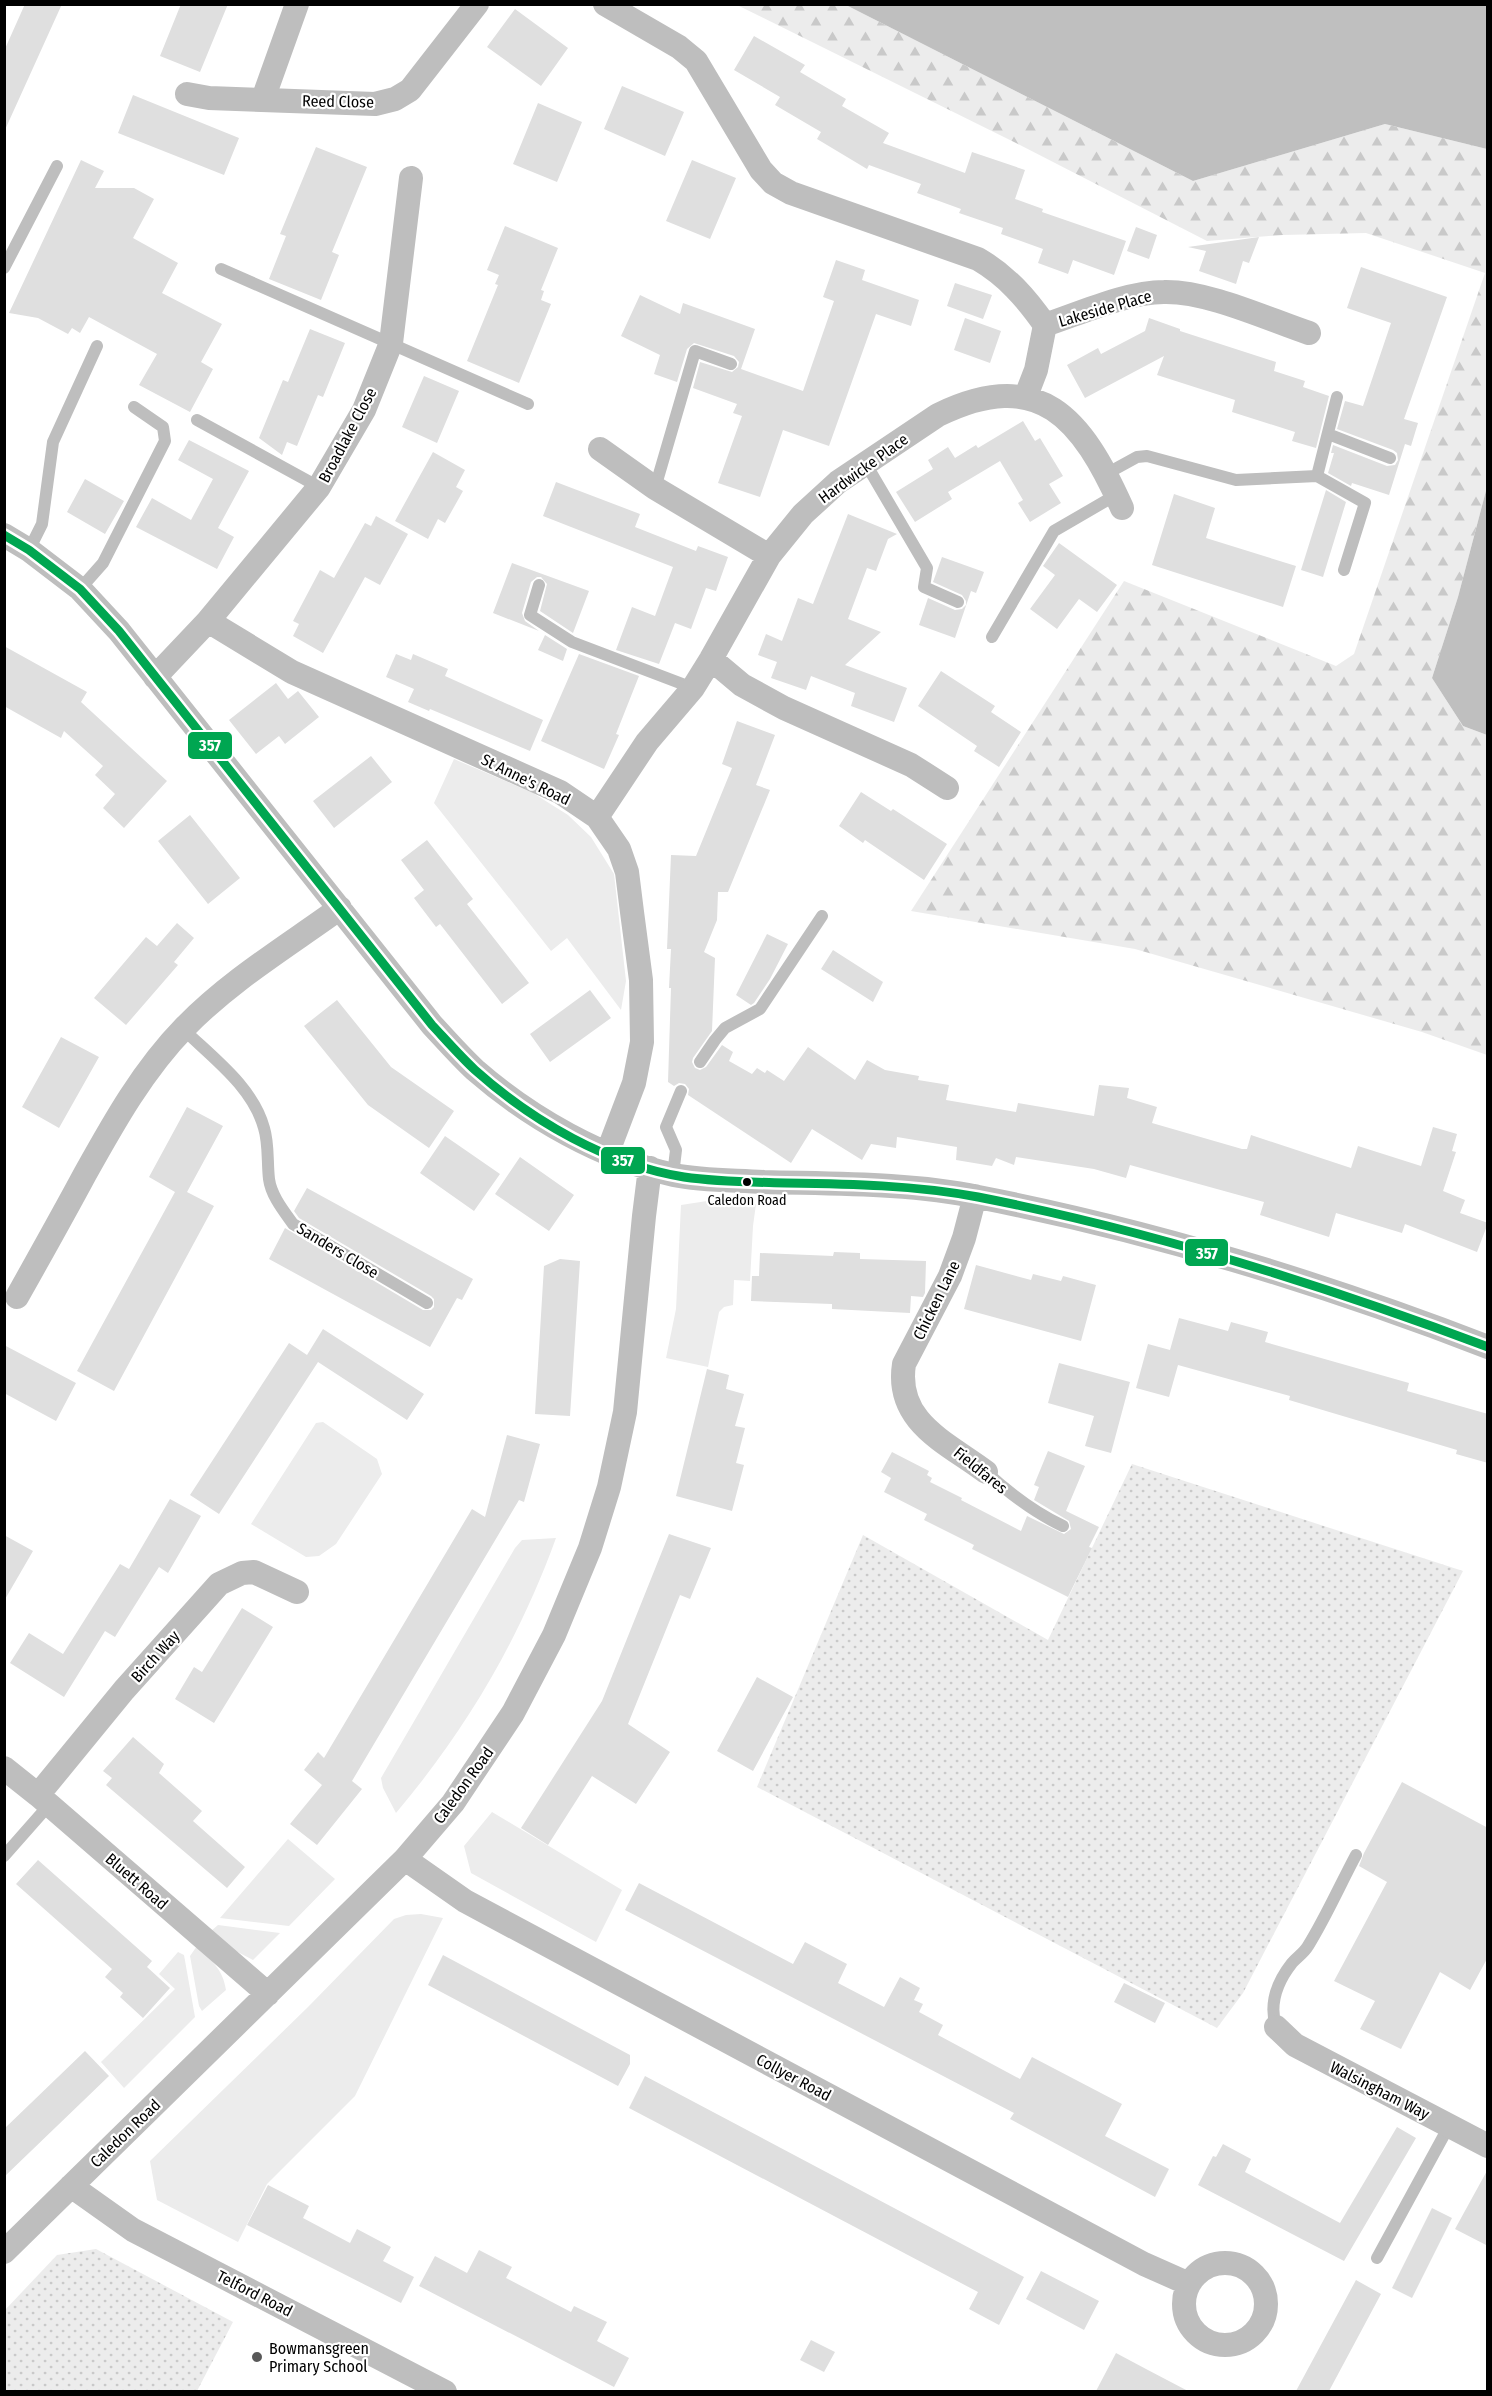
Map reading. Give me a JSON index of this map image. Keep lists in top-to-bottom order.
{
  "streets": {
    "street": [
      "Reed Close",
      "Lakeside Place",
      "Broadlake Close",
      "Hardwicke Place",
      "St Anne's Road",
      "Chicken Lane",
      "Fieldfares",
      "Birch Way",
      "Caledon Road",
      "Bluett Road",
      "Collyer Road",
      "Walsingham Way",
      "Telford Road"
    ],
    "lane": ["Sanders Close"]
  },
  "crossings": [
    ["Broadlake Close", "St Anne's Road"],
    ["Hardwicke Place", "St Anne's Road"],
    ["Chicken Lane", "Fieldfares"],
    ["Birch Way", "Bluett Road"],
    ["Caledon Road", "Bluett Road"],
    ["Caledon Road", "Collyer Road"],
    ["Caledon Road", "Telford Road"]
  ],
  "places": ["Caledon Road", "Bowmansgreen Primary School"],
  "lines": ["transit line 357"]
}
